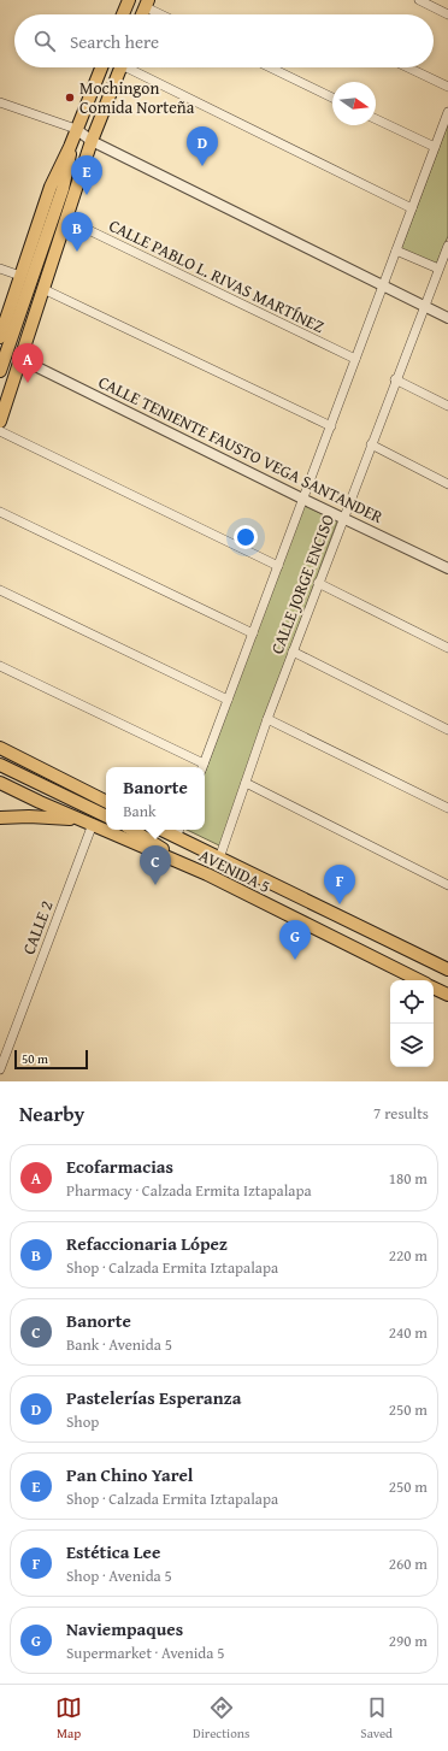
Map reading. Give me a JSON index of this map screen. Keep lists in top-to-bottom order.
{
  "streets": {
    "main road": ["AVENIDA 5"],
    "street": [
      "CALLE PABLO L. RIVAS MARTÍNEZ",
      "CALLE TENIENTE FAUSTO VEGA SANTANDER",
      "CALLE JORGE ENCISO",
      "CALLE 2"
    ]
  },
  "crossings": [
    ["CALLE PABLO L. RIVAS MARTÍNEZ", "CALLE JORGE ENCISO"],
    ["CALLE TENIENTE FAUSTO VEGA SANTANDER", "CALLE JORGE ENCISO"],
    ["CALLE JORGE ENCISO", "AVENIDA 5"],
    ["AVENIDA 5", "CALLE 2"]
  ],
  "places": ["Mochingon Comida Norteña"],
  "scale_bar": "50 m",
  "north": "right",
  "page": {
    "search": "Search here",
    "pins": [
      "D",
      "E",
      "B",
      "A",
      "C",
      "F",
      "G"
    ],
    "popup": ["Banorte", "Bank"],
    "scale": "50 m",
    "heading": ["Nearby", "7 results"],
    "list": [
      {
        "mark": "A",
        "name": "Ecofarmacias",
        "note": "Pharmacy · Calzada Ermita Iztapalapa",
        "value": "180 m"
      },
      {
        "mark": "B",
        "name": "Refaccionaria López",
        "note": "Shop · Calzada Ermita Iztapalapa",
        "value": "220 m"
      },
      {
        "mark": "C",
        "name": "Banorte",
        "note": "Bank · Avenida 5",
        "value": "240 m"
      },
      {
        "mark": "D",
        "name": "Pastelerías Esperanza",
        "note": "Shop",
        "value": "250 m"
      },
      {
        "mark": "E",
        "name": "Pan Chino Yarel",
        "note": "Shop · Calzada Ermita Iztapalapa",
        "value": "250 m"
      },
      {
        "mark": "F",
        "name": "Estética Lee",
        "note": "Shop · Avenida 5",
        "value": "260 m"
      },
      {
        "mark": "G",
        "name": "Naviempaques",
        "note": "Supermarket · Avenida 5",
        "value": "290 m"
      }
    ],
    "nav": ["Map", "Directions", "Saved"]
  }
}
